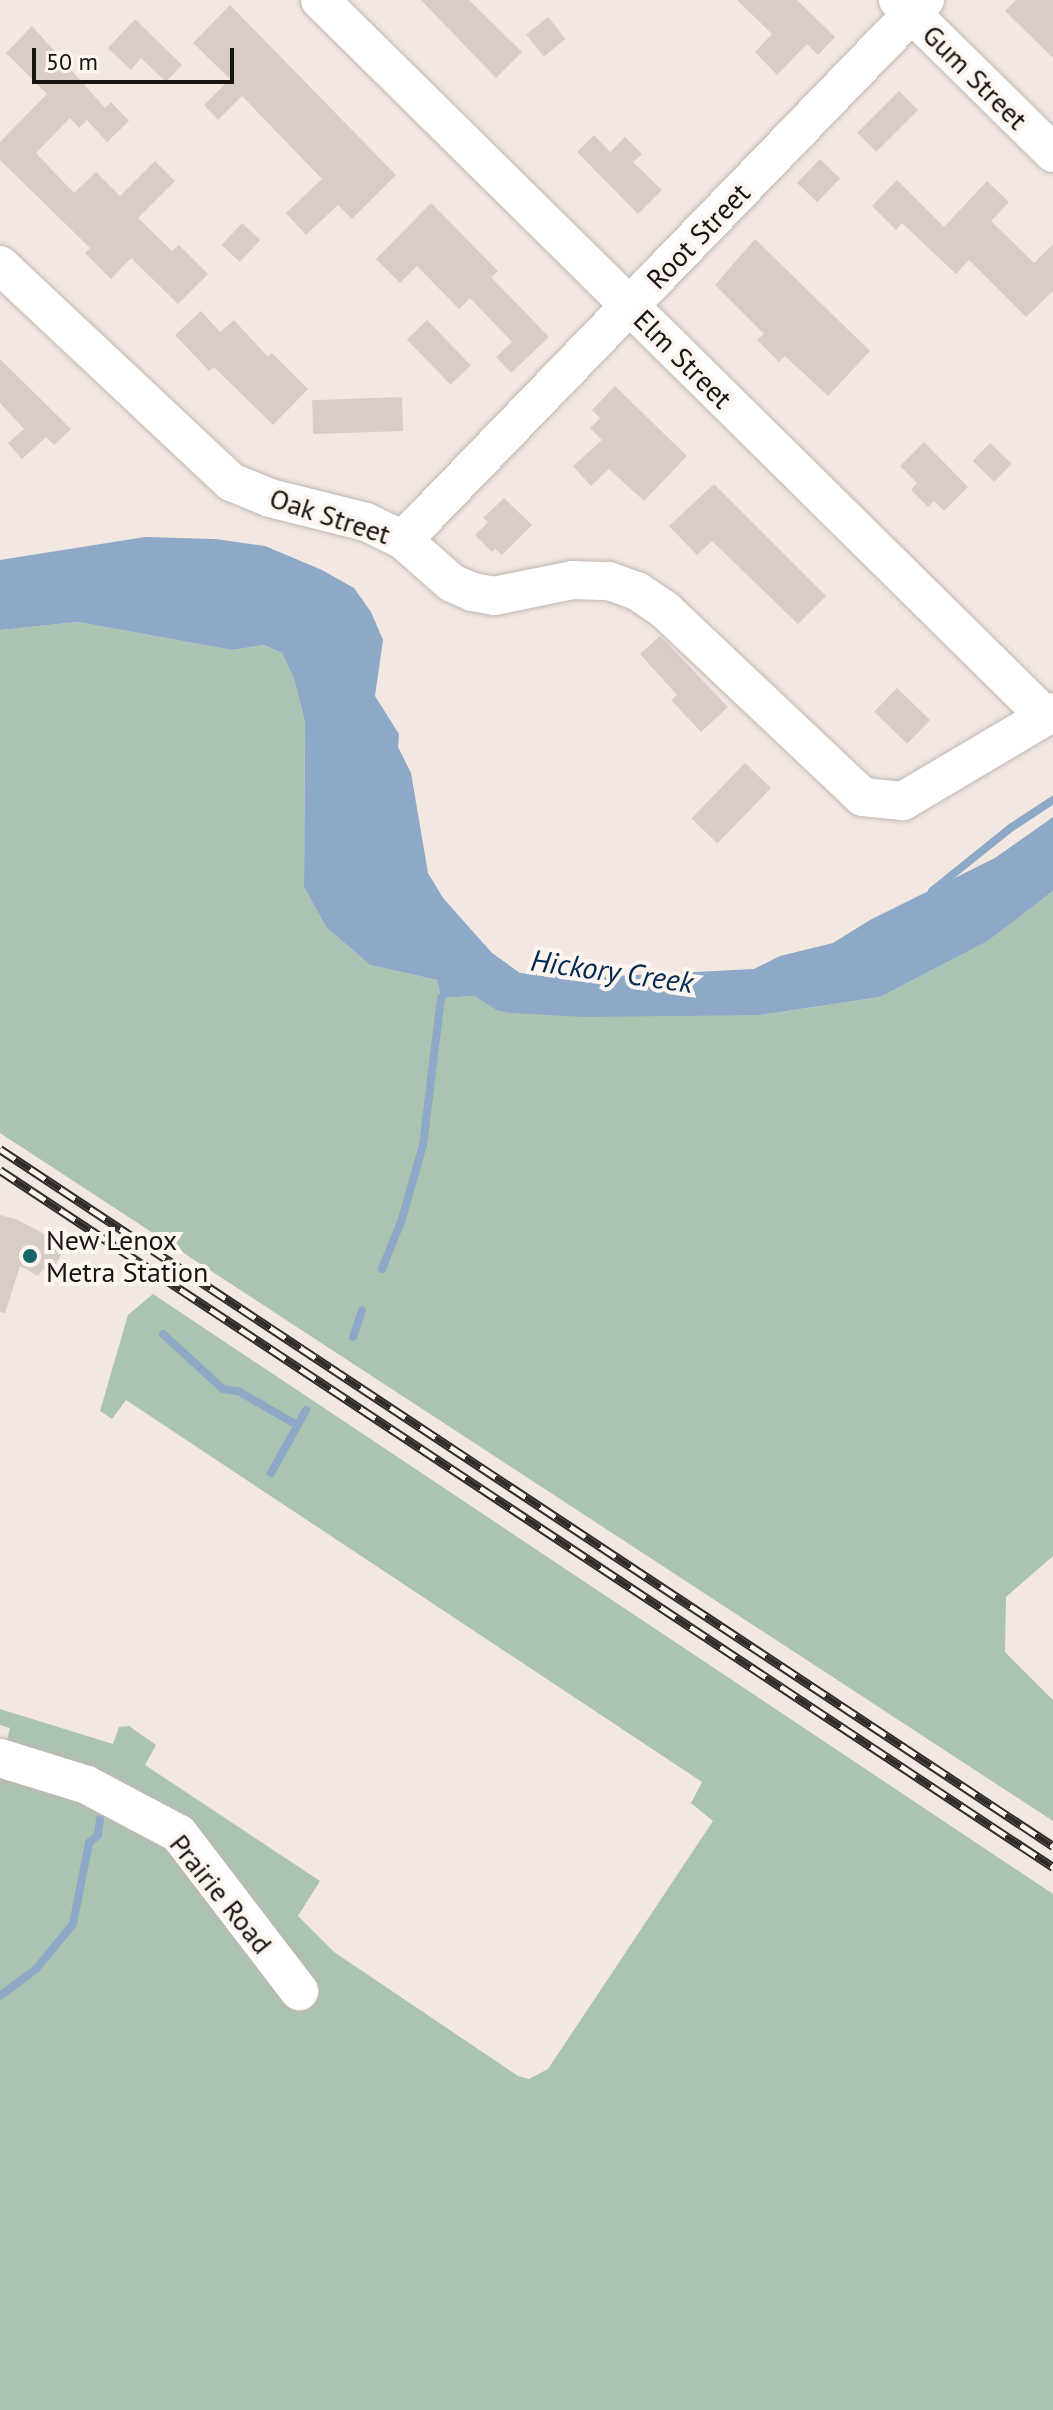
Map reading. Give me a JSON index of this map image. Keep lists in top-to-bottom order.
{
  "streets": {
    "street": [
      "Gum Street",
      "Root Street",
      "Elm Street",
      "Oak Street",
      "Prairie Road"
    ]
  },
  "crossings": [
    ["Gum Street", "Root Street"],
    ["Root Street", "Elm Street"],
    ["Root Street", "Oak Street"],
    ["Elm Street", "Oak Street"]
  ],
  "water": ["Hickory Creek"],
  "places": ["New Lenox Metra Station"],
  "scale_bar": "50 m"
}
